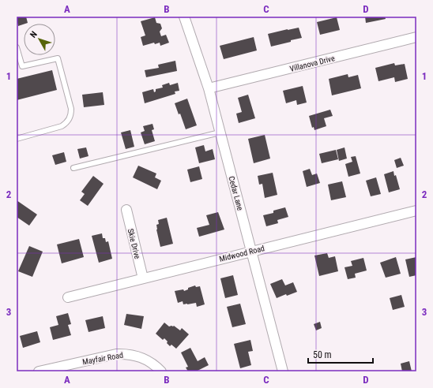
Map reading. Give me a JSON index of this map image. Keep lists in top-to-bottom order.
{
  "streets": {
    "street": [
      "Villanova Drive",
      "Cedar Lane",
      "Skie Drive",
      "Midwood Road",
      "Mayfair Road"
    ]
  },
  "crossings": [
    ["Villanova Drive", "Cedar Lane"],
    ["Cedar Lane", "Midwood Road"],
    ["Skie Drive", "Midwood Road"]
  ],
  "scale_bar": "50 m",
  "north": "top left",
  "grid": {
    "columns": [
      "A",
      "B",
      "C",
      "D"
    ],
    "rows": ["1", "2", "3"]
  }
}
